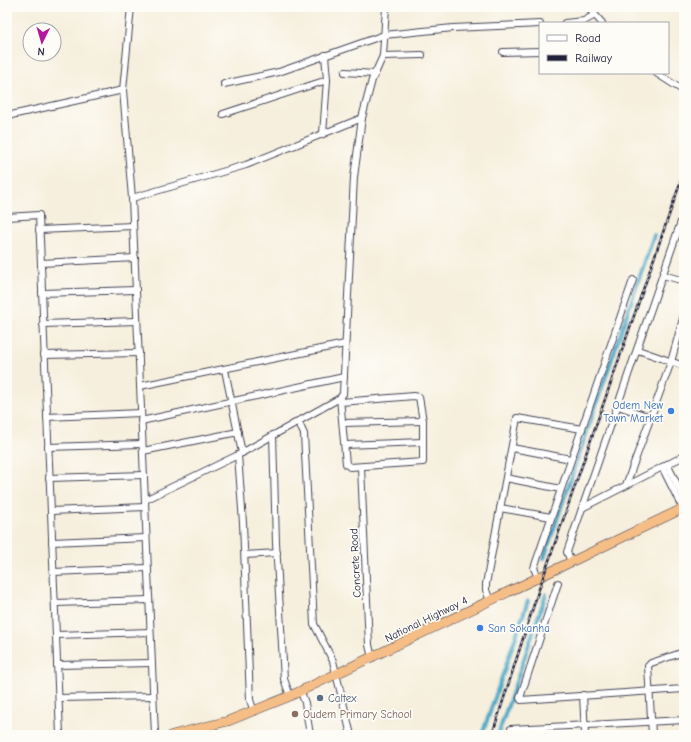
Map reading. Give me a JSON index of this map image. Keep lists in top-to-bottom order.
{
  "streets": {
    "highway": ["National Highway 4"],
    "street": ["Concrete Road"]
  },
  "crossings": [
    ["Concrete Road", "National Highway 4"]
  ],
  "places": [
    "Odem New Town Market",
    "San Sokanha",
    "Caltex",
    "Oudem Primary School"
  ],
  "legend": ["Road", "Railway"],
  "north": "bottom"
}
